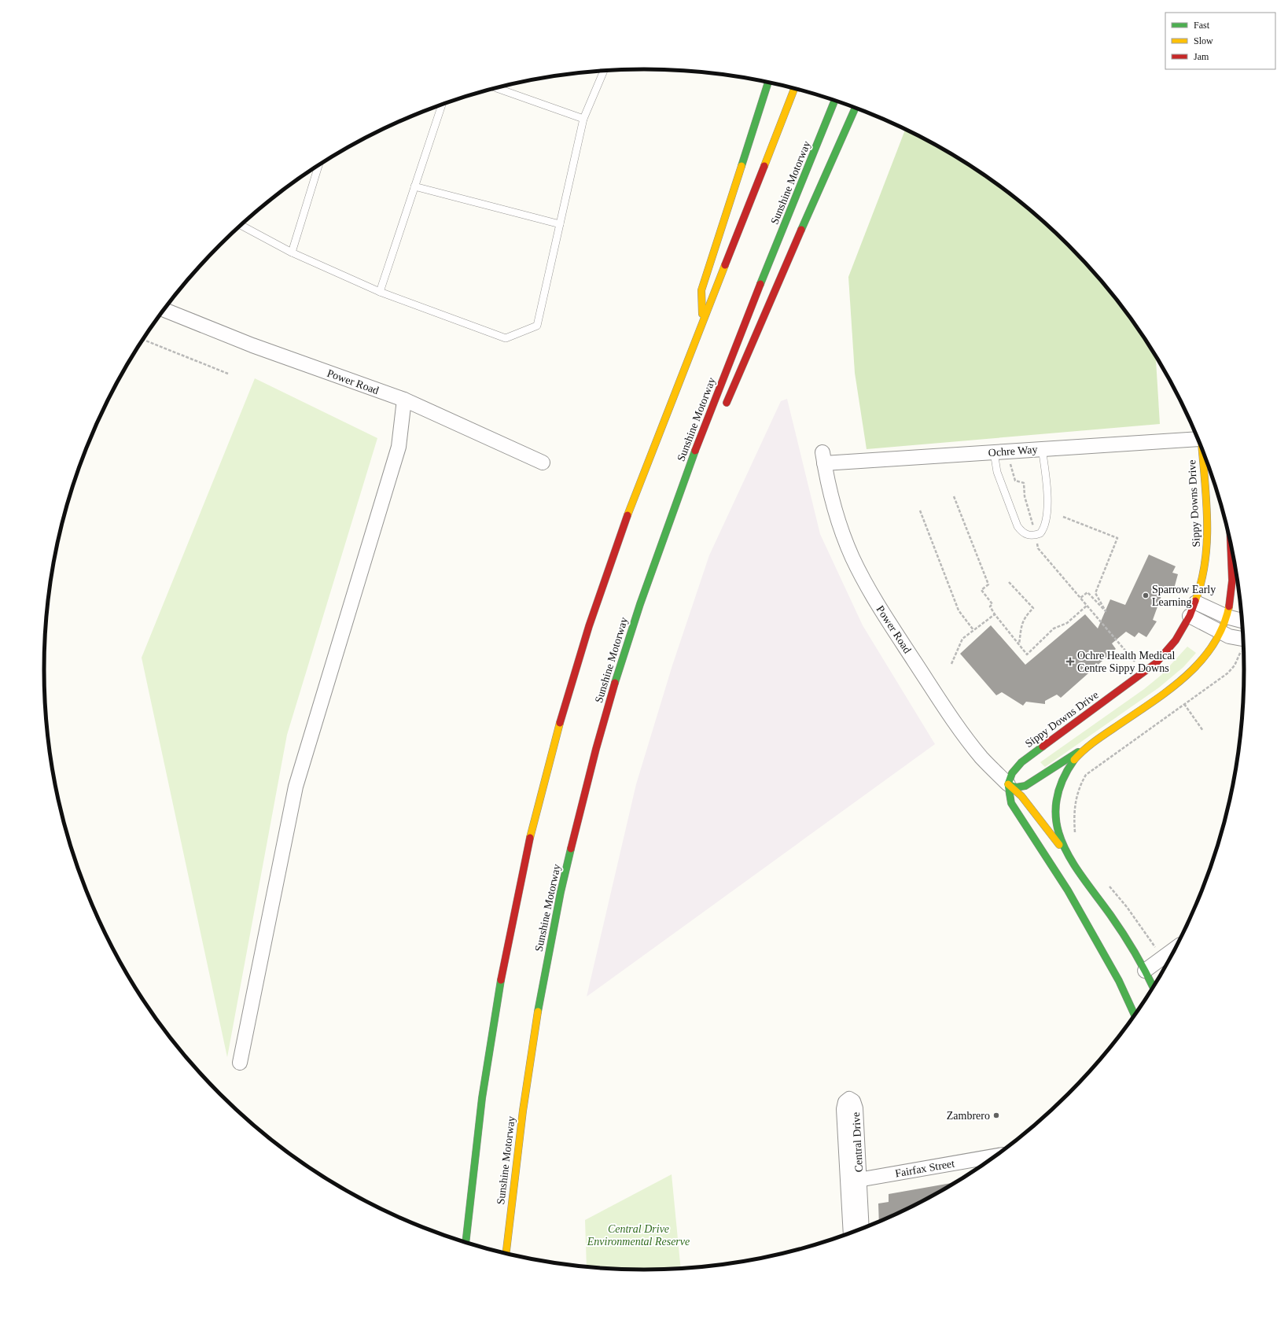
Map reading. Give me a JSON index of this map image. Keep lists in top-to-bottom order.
{
  "streets": {
    "main road": ["Sunshine Motorway", "Sippy Downs Drive"],
    "street": [
      "Power Road",
      "Ochre Way",
      "Central Drive",
      "Fairfax Street"
    ]
  },
  "crossings": [
    ["Power Road", "Ochre Way"],
    ["Power Road", "Sippy Downs Drive"],
    ["Central Drive", "Fairfax Street"]
  ],
  "parks": ["Central Drive Environmental Reserve"],
  "places": {
    "other": ["Sparrow Early Learning", "Zambrero"],
    "health": ["Ochre Health Medical Centre Sippy Downs"]
  },
  "legend": ["Fast", "Slow", "Jam"]
}
